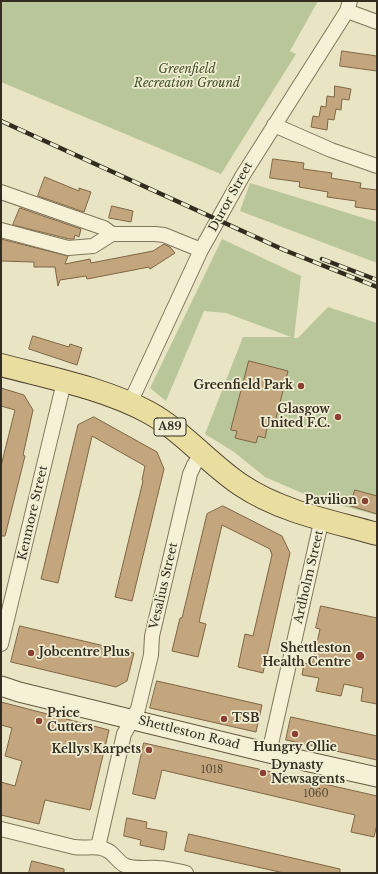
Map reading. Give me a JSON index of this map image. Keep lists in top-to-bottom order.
{
  "streets": {
    "main road": ["A89"],
    "street": [
      "Duror Street",
      "Kenmore Street",
      "Ardholm Street",
      "Vesalius Street",
      "Shettleston Road"
    ]
  },
  "crossings": [
    ["Duror Street", "A89"],
    ["A89", "Kenmore Street"],
    ["A89", "Ardholm Street"],
    ["A89", "Vesalius Street"],
    ["Ardholm Street", "Shettleston Road"],
    ["Vesalius Street", "Shettleston Road"]
  ],
  "parks": ["Greenfield Recreation Ground"],
  "places": [
    "Greenfield Park",
    "Glasgow United F.C.",
    "Pavilion",
    "Jobcentre Plus",
    "Shettleston Health Centre",
    "TSB",
    "Price Cutters",
    "Hungry Ollie",
    "Kellys Karpets",
    "Dynasty Newsagents"
  ],
  "house_numbers": ["1018", "1060"]
}
